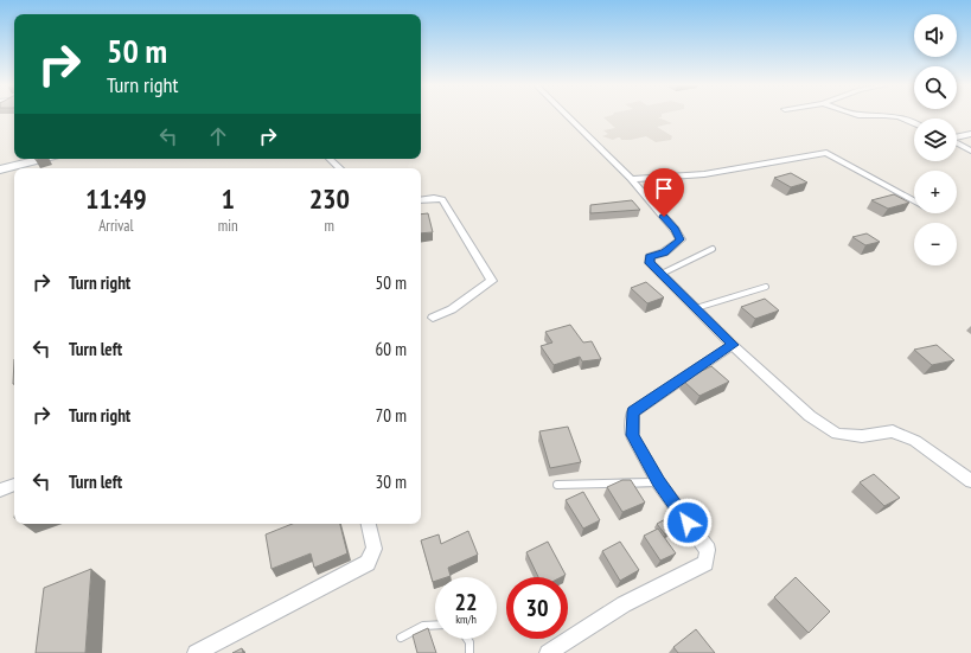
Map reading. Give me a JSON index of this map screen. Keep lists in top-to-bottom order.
{
  "page": {
    "map_buttons": ["+", "−"],
    "turn": ["50 m", "Turn right"],
    "eta": [
      "11:49",
      "Arrival",
      "1",
      "min",
      "230",
      "m"
    ],
    "list": [
      {
        "name": "Turn right",
        "value": "50 m"
      },
      {
        "name": "Turn left",
        "value": "60 m"
      },
      {
        "name": "Turn right",
        "value": "70 m"
      },
      {
        "name": "Turn left",
        "value": "30 m"
      }
    ],
    "speed": "22 km/h",
    "limit": "30"
  }
}
